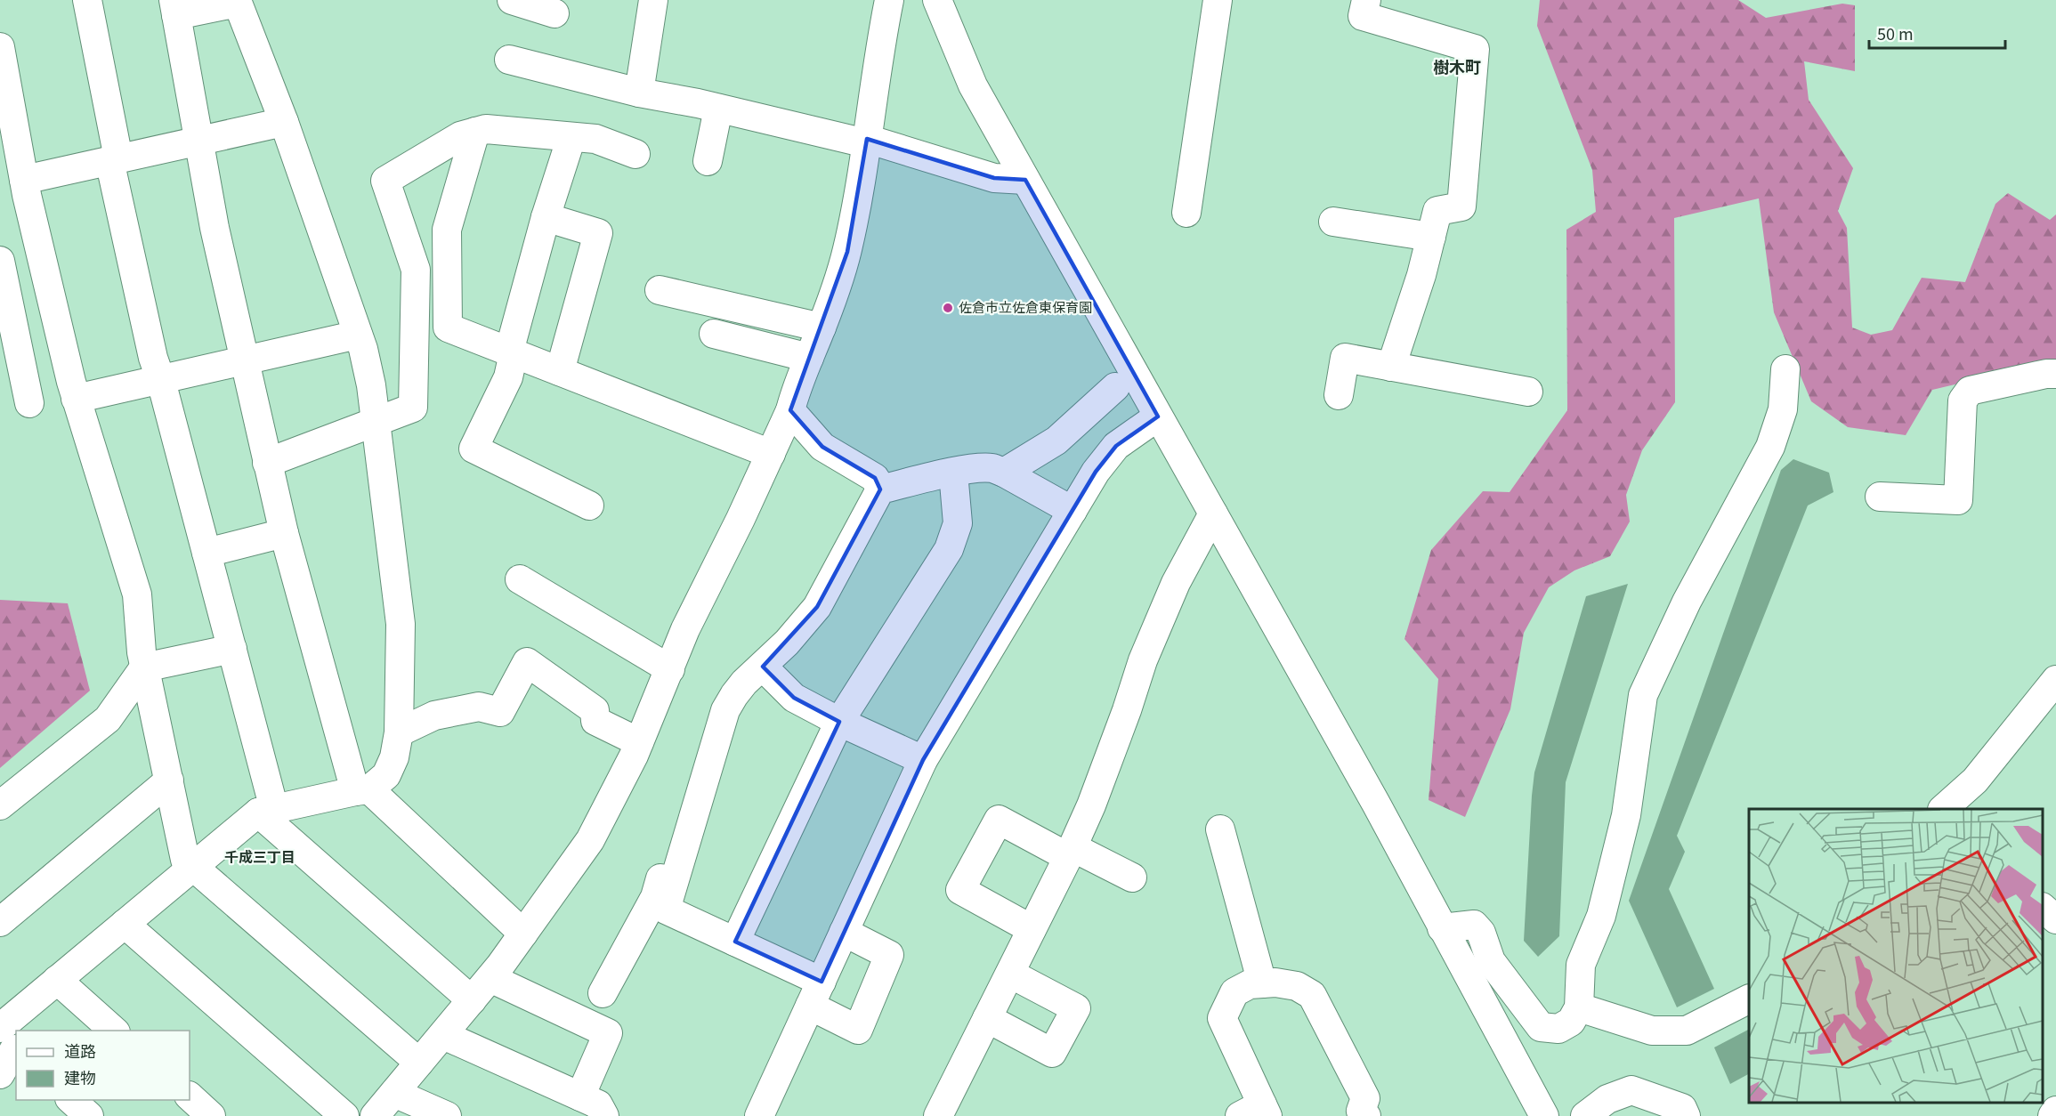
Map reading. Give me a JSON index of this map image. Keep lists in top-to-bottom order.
{
  "districts": ["樹木町", "千成三丁目"],
  "places": ["佐倉市立佐倉東保育園"],
  "legend": ["道路", "建物"],
  "scale_bar": "50 m"
}
